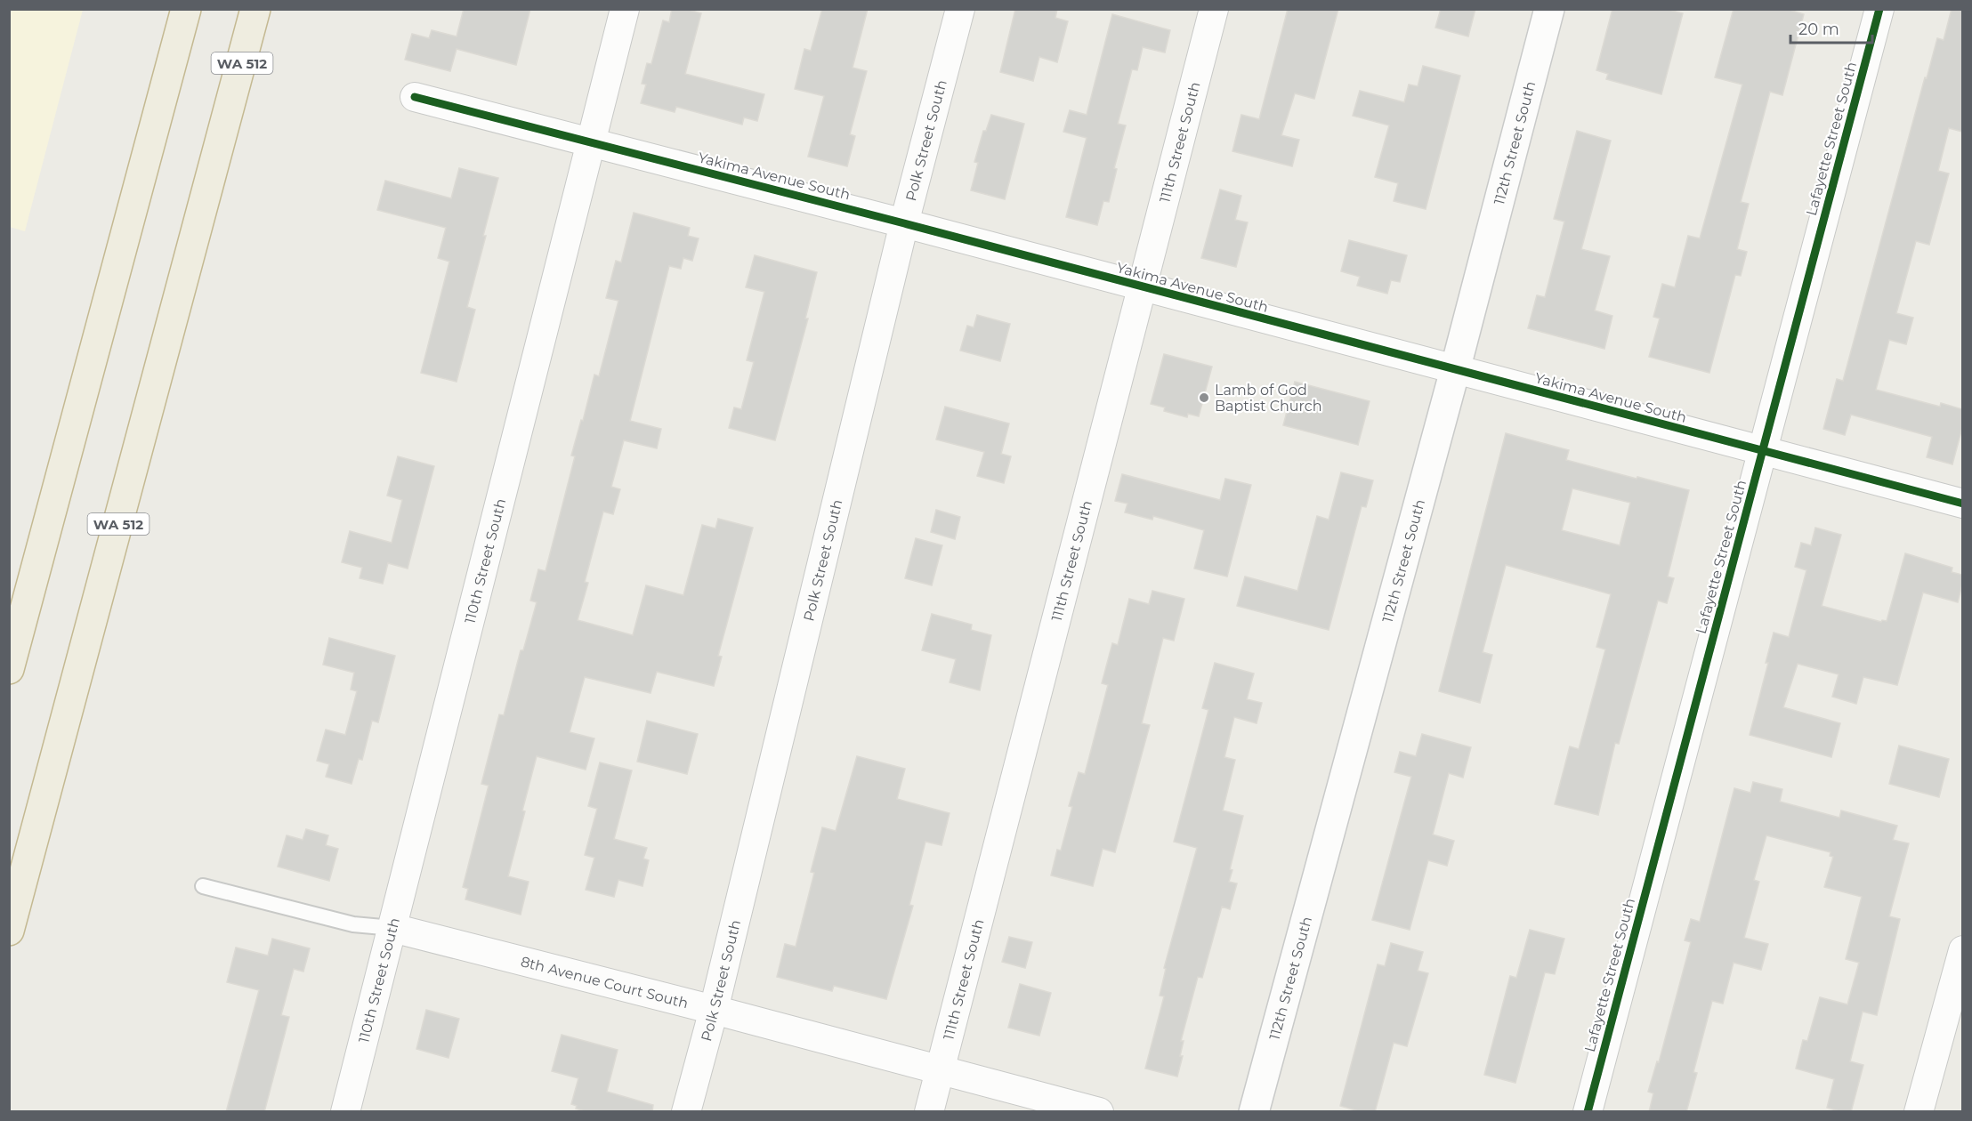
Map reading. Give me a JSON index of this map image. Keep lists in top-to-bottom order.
{
  "streets": {
    "highway": ["WA 512"],
    "main road": ["112th Street South"],
    "street": [
      "Lafayette Street South",
      "Polk Street South",
      "111th Street South",
      "Yakima Avenue South",
      "110th Street South",
      "8th Avenue Court South"
    ]
  },
  "crossings": [
    ["Lafayette Street South", "Yakima Avenue South"],
    ["Polk Street South", "Yakima Avenue South"],
    ["Polk Street South", "8th Avenue Court South"],
    ["111th Street South", "Yakima Avenue South"],
    ["111th Street South", "8th Avenue Court South"],
    ["112th Street South", "Yakima Avenue South"],
    ["Yakima Avenue South", "110th Street South"],
    ["110th Street South", "8th Avenue Court South"]
  ],
  "places": ["Lamb of God Baptist Church"],
  "scale_bar": "20 m"
}
